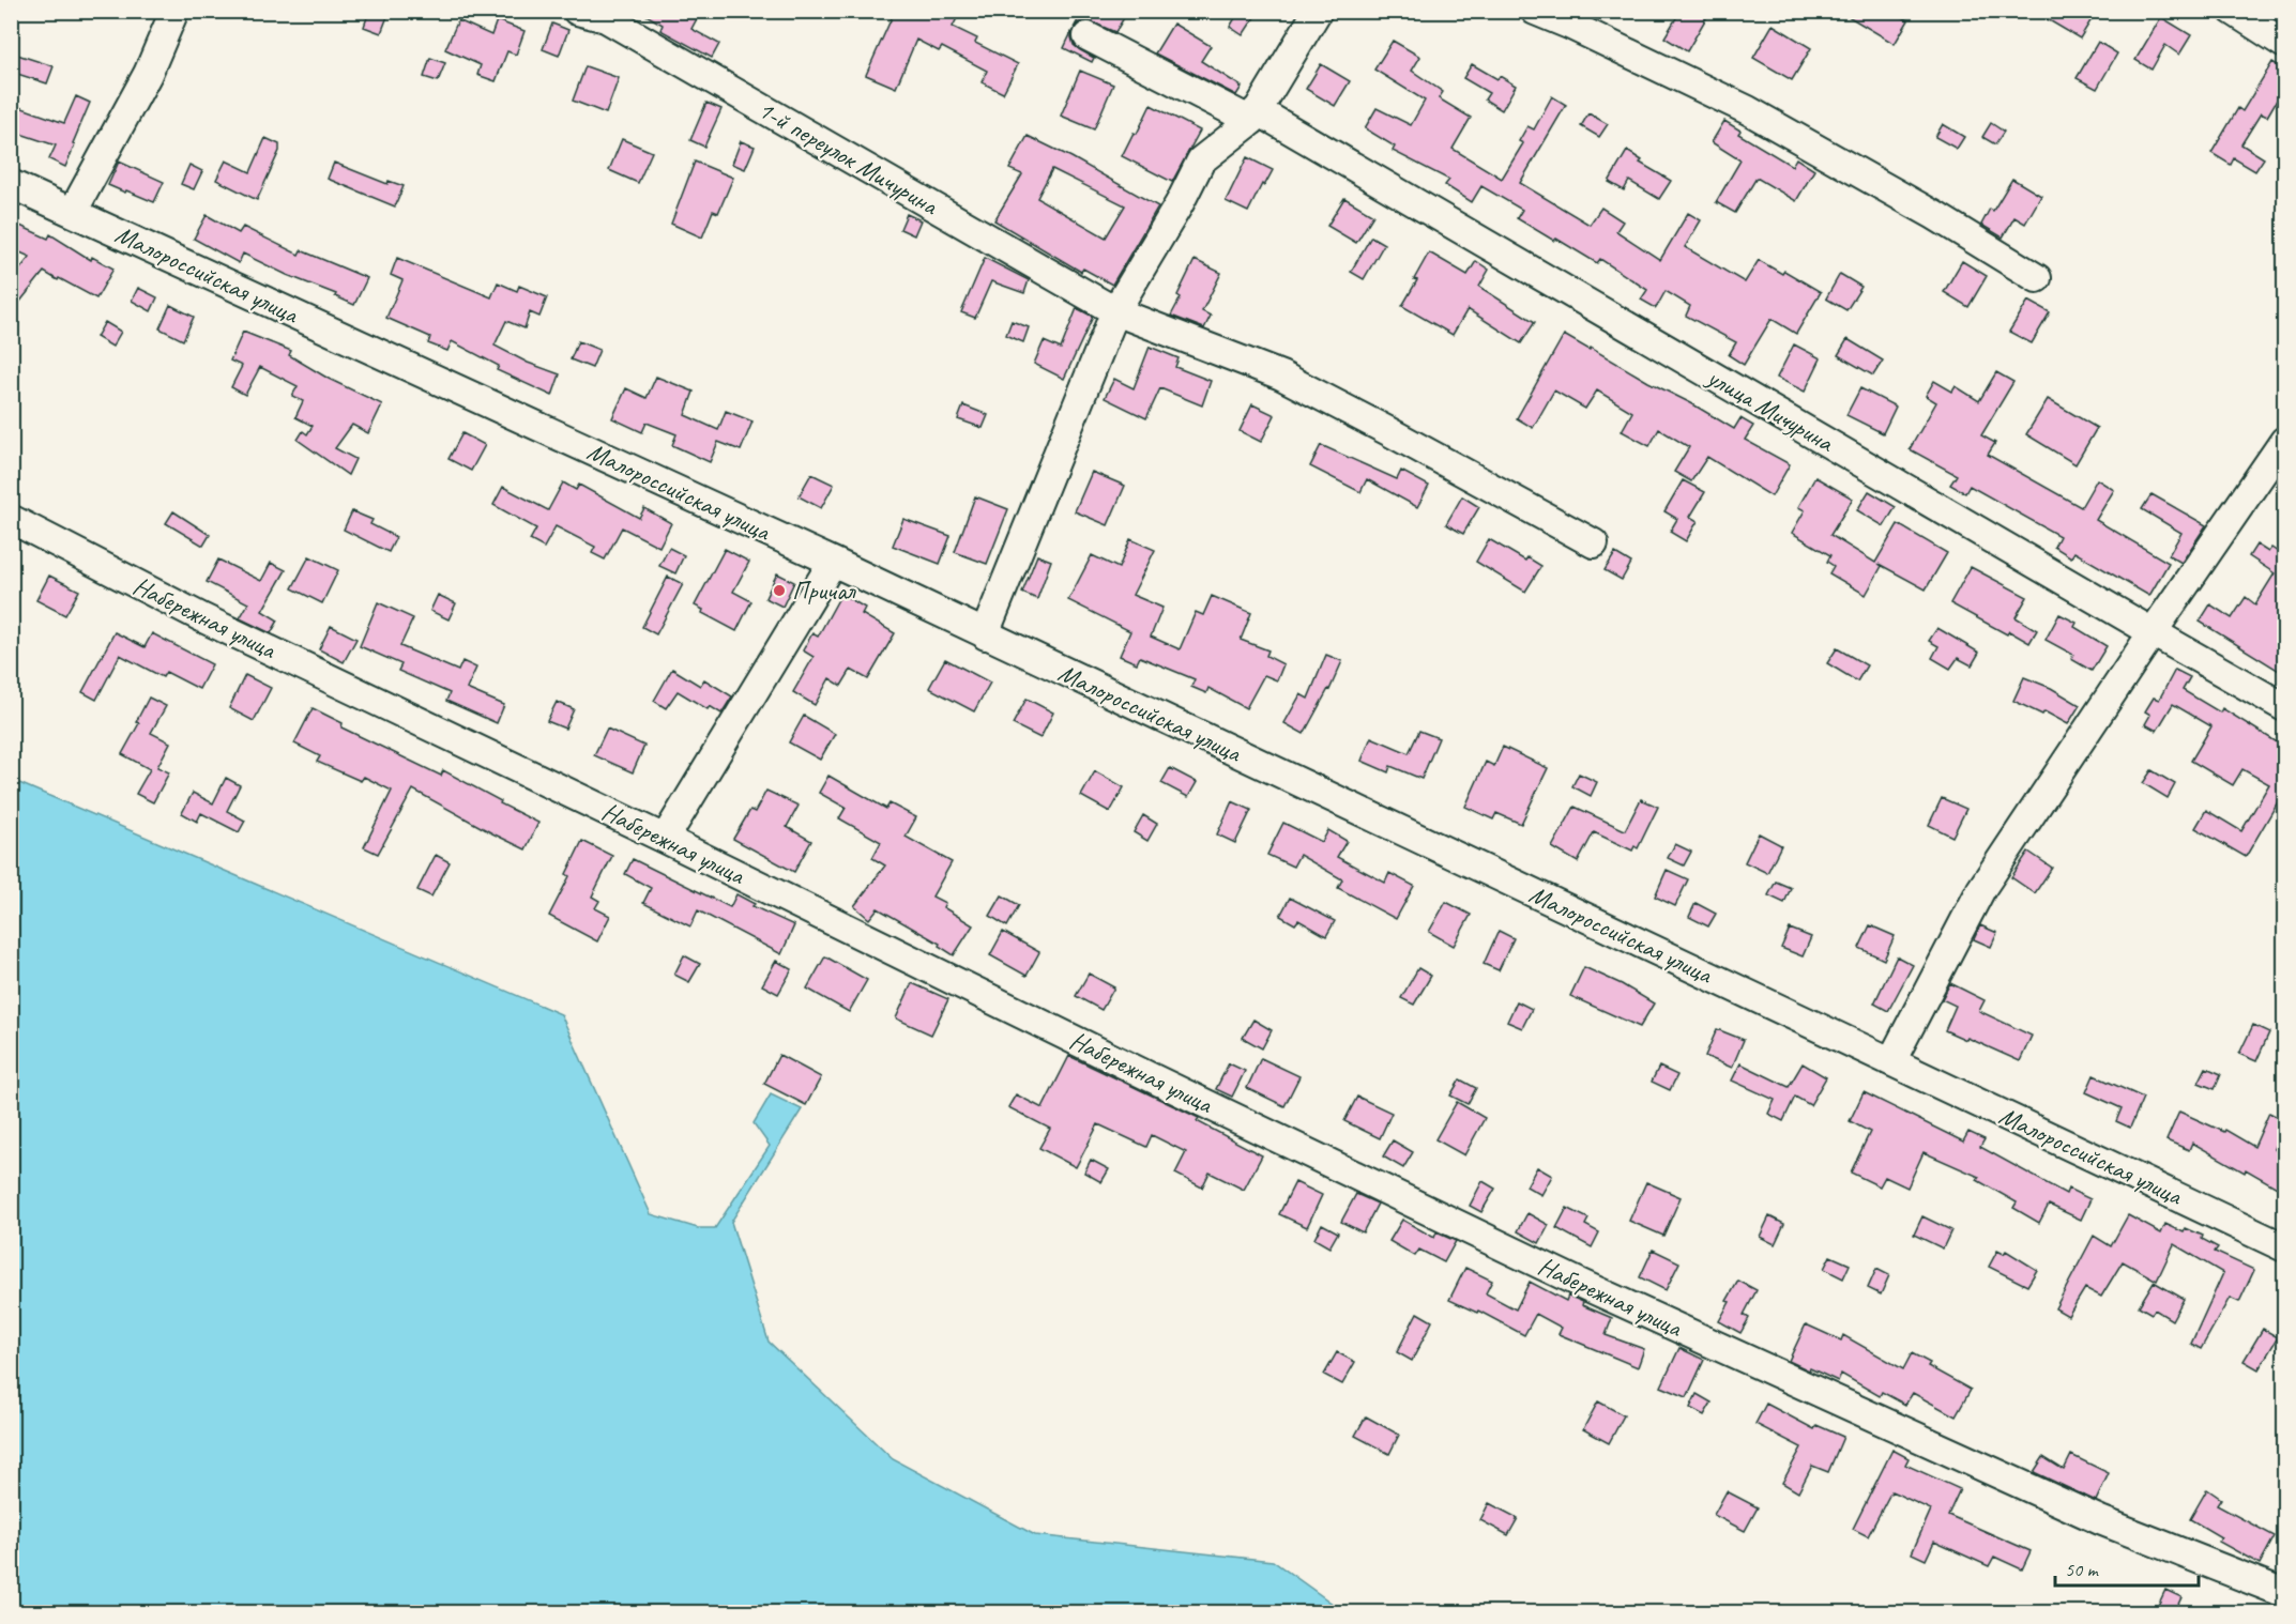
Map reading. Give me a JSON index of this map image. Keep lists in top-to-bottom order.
{
  "streets": {
    "street": [
      "1-й переулок Мичурина",
      "Малороссийская улица",
      "улица Мичурина",
      "Набережная улица"
    ]
  },
  "places": ["Причал"],
  "scale_bar": "50 m"
}
